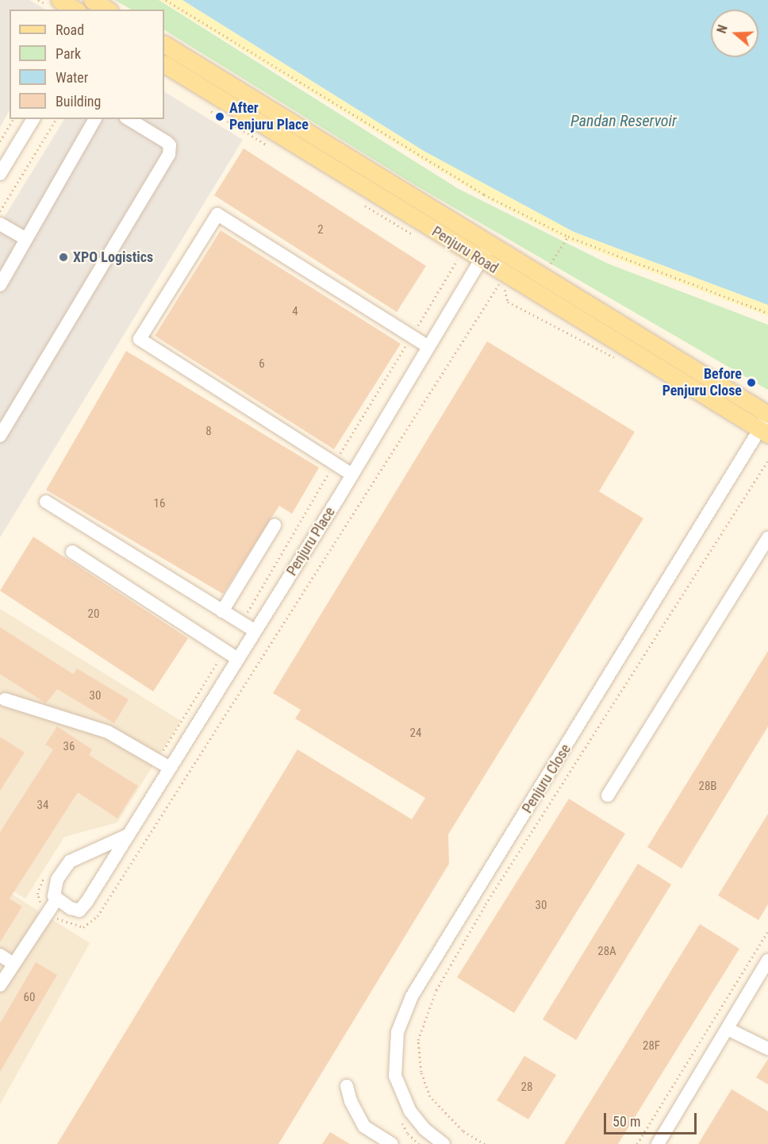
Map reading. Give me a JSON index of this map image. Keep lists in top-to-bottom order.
{
  "streets": {
    "main road": ["Penjuru Road"],
    "street": ["Penjuru Place", "Penjuru Close"]
  },
  "crossings": [
    ["Penjuru Road", "Penjuru Place"],
    ["Penjuru Road", "Penjuru Close"]
  ],
  "water": ["Pandan Reservoir"],
  "places": ["After Penjuru Place", "XPO Logistics", "Before Penjuru Close"],
  "house_numbers": [
    "2",
    "4",
    "6",
    "8",
    "16",
    "20",
    "30",
    "24",
    "36",
    "28B",
    "34",
    "30",
    "28A",
    "60",
    "28F",
    "28"
  ],
  "legend": [
    "Road",
    "Park",
    "Water",
    "Building"
  ],
  "scale_bar": "50 m",
  "north": "left"
}
